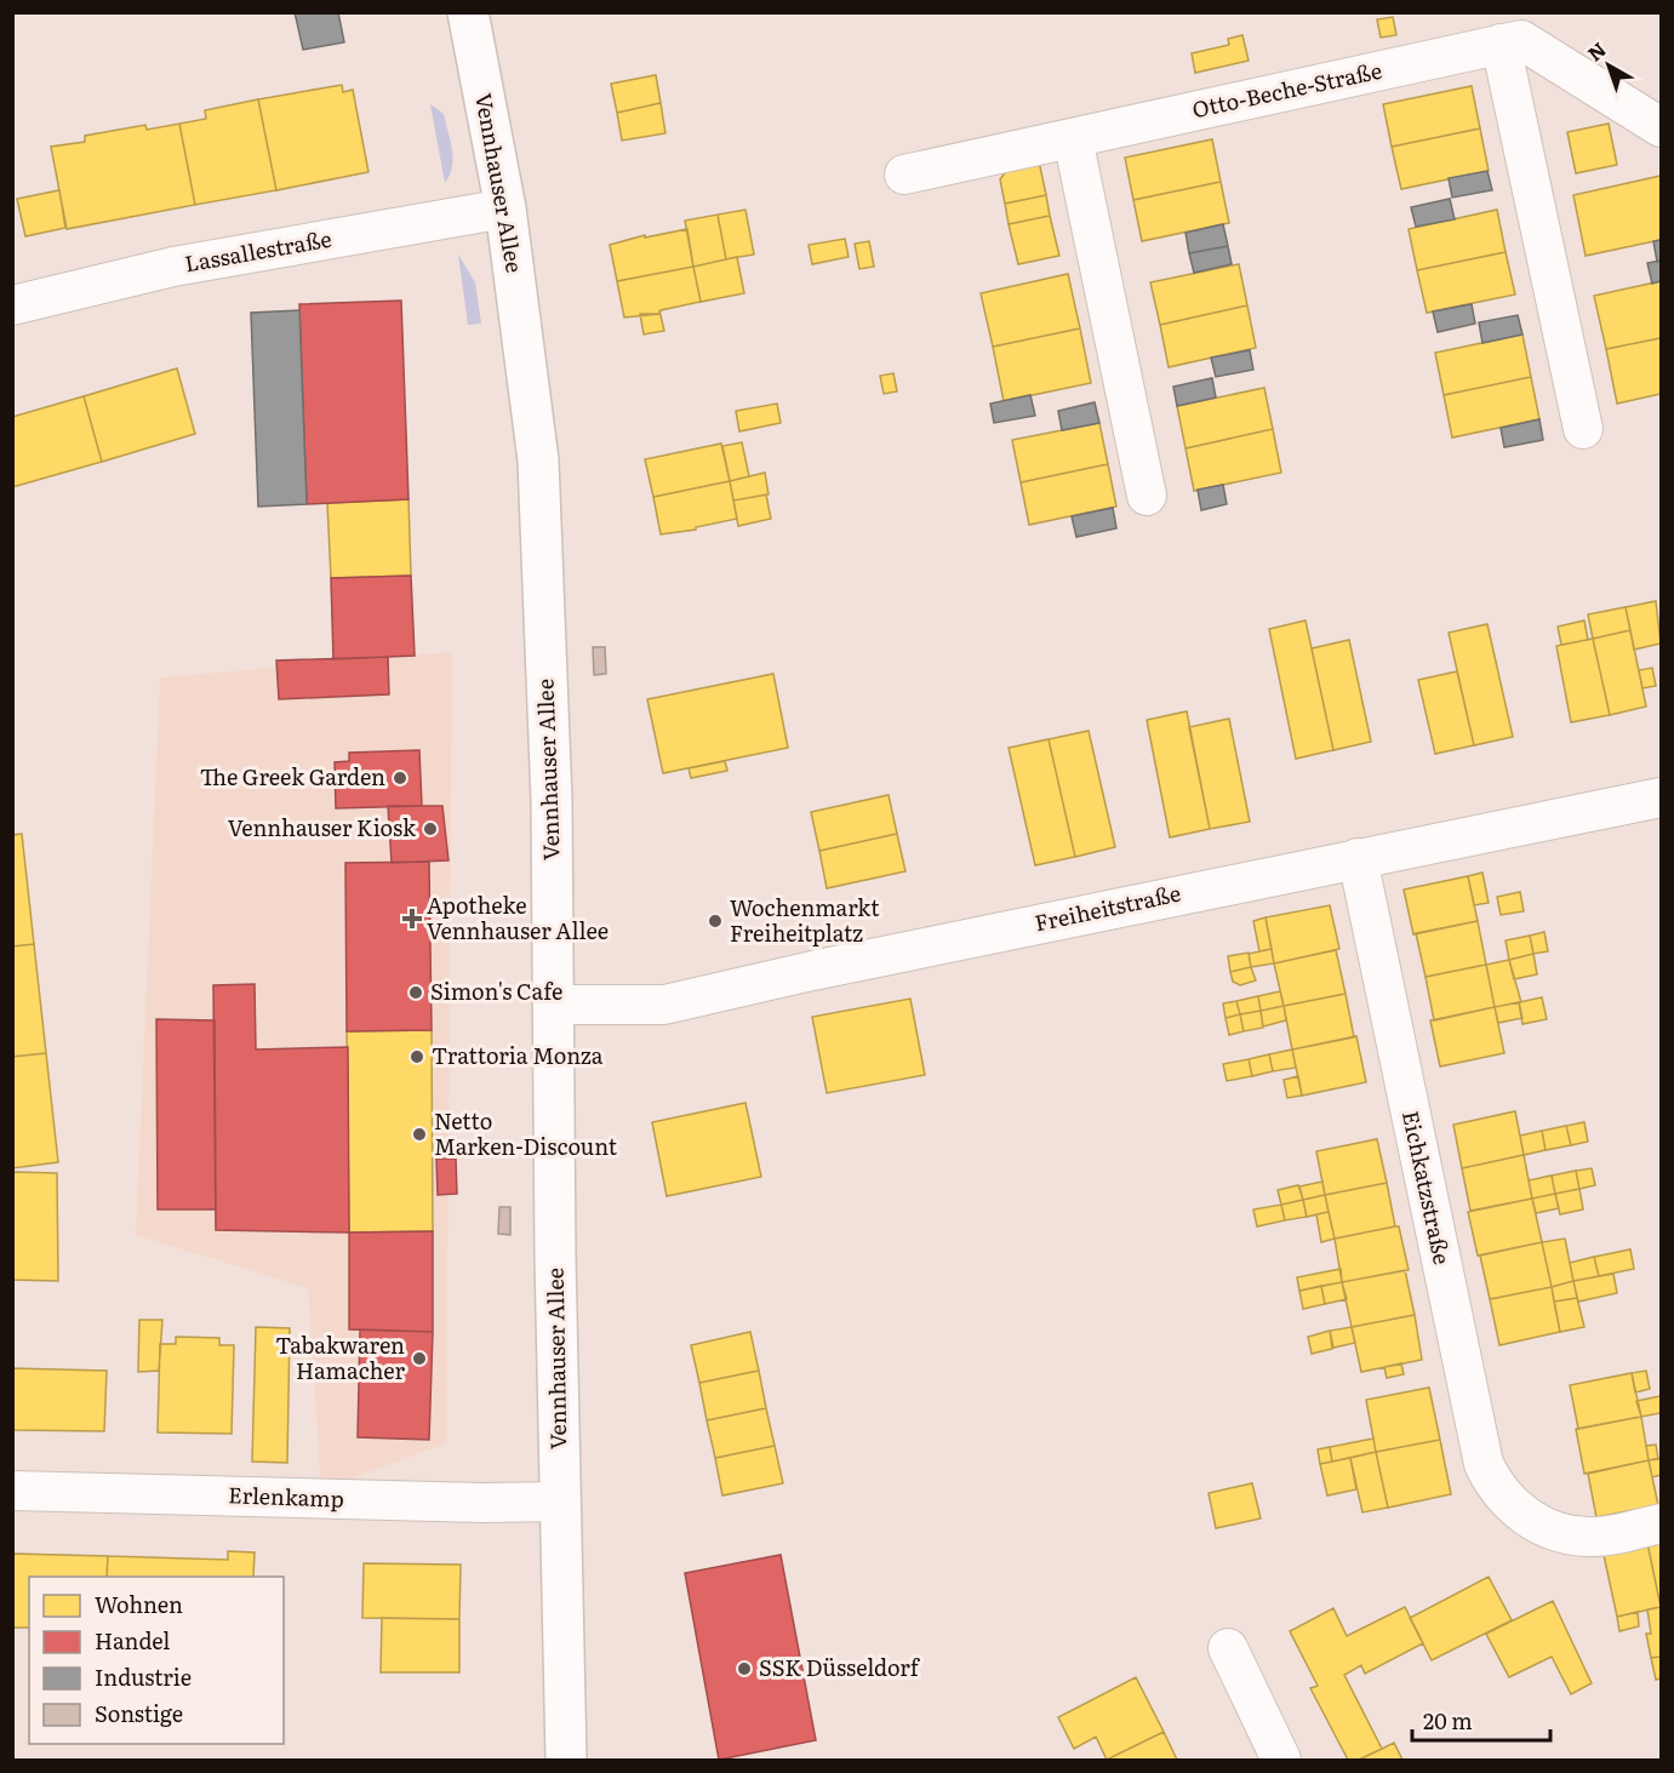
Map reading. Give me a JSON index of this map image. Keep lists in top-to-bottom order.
{
  "streets": {
    "main road": ["Vennhauser Allee"],
    "street": [
      "Otto-Beche-Straße",
      "Lassallestraße",
      "Freiheitstraße",
      "Eichkatzstraße",
      "Erlenkamp"
    ]
  },
  "crossings": [
    ["Vennhauser Allee", "Lassallestraße"],
    ["Vennhauser Allee", "Freiheitstraße"],
    ["Vennhauser Allee", "Erlenkamp"],
    ["Freiheitstraße", "Eichkatzstraße"]
  ],
  "places": {
    "other": [
      "The Greek Garden",
      "Vennhauser Kiosk",
      "Wochenmarkt Freiheitplatz",
      "Simon's Cafe",
      "Trattoria Monza",
      "Netto Marken-Discount",
      "Tabakwaren Hamacher",
      "SSK Düsseldorf"
    ],
    "health": ["Apotheke Vennhauser Allee"]
  },
  "legend": [
    "Wohnen",
    "Handel",
    "Industrie",
    "Sonstige"
  ],
  "scale_bar": "20 m",
  "north": "top left"
}
